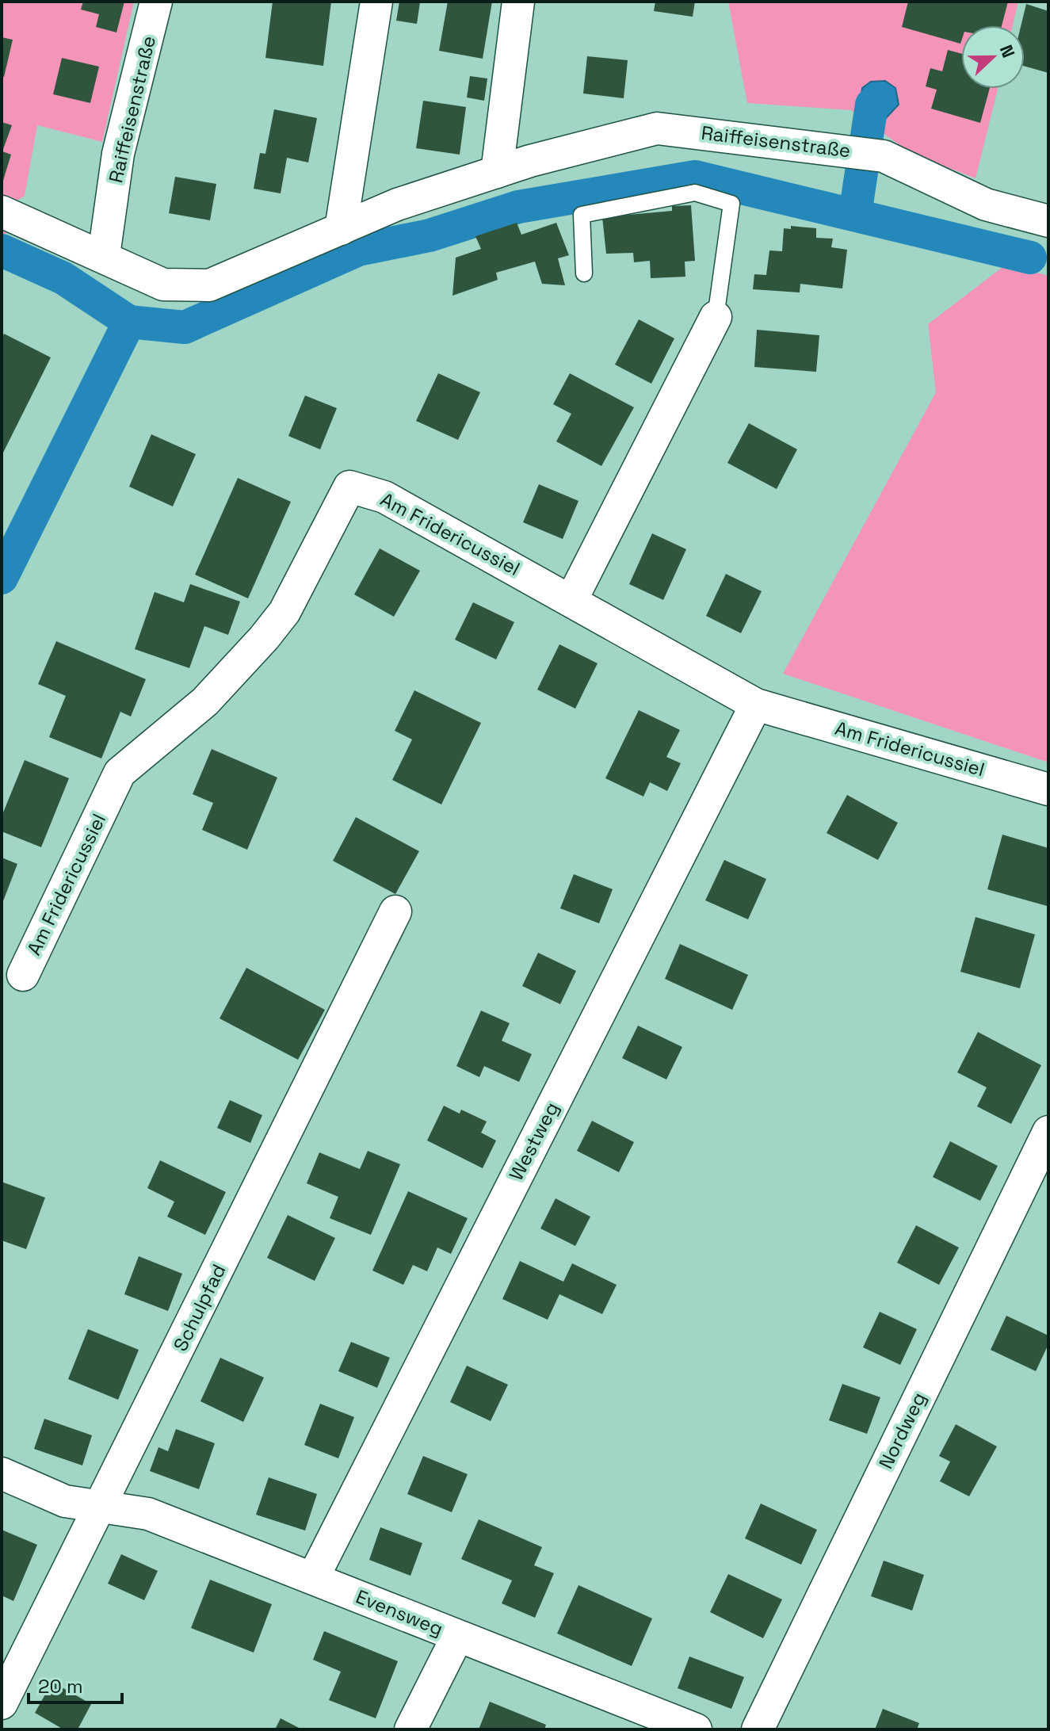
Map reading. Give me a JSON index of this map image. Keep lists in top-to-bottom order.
{
  "streets": {
    "street": [
      "Raiffeisenstraße",
      "Am Fridericussiel",
      "Westweg",
      "Schulpfad",
      "Nordweg",
      "Evensweg"
    ]
  },
  "crossings": [
    ["Am Fridericussiel", "Westweg"],
    ["Westweg", "Evensweg"],
    ["Schulpfad", "Evensweg"]
  ],
  "scale_bar": "20 m",
  "north": "right"
}
